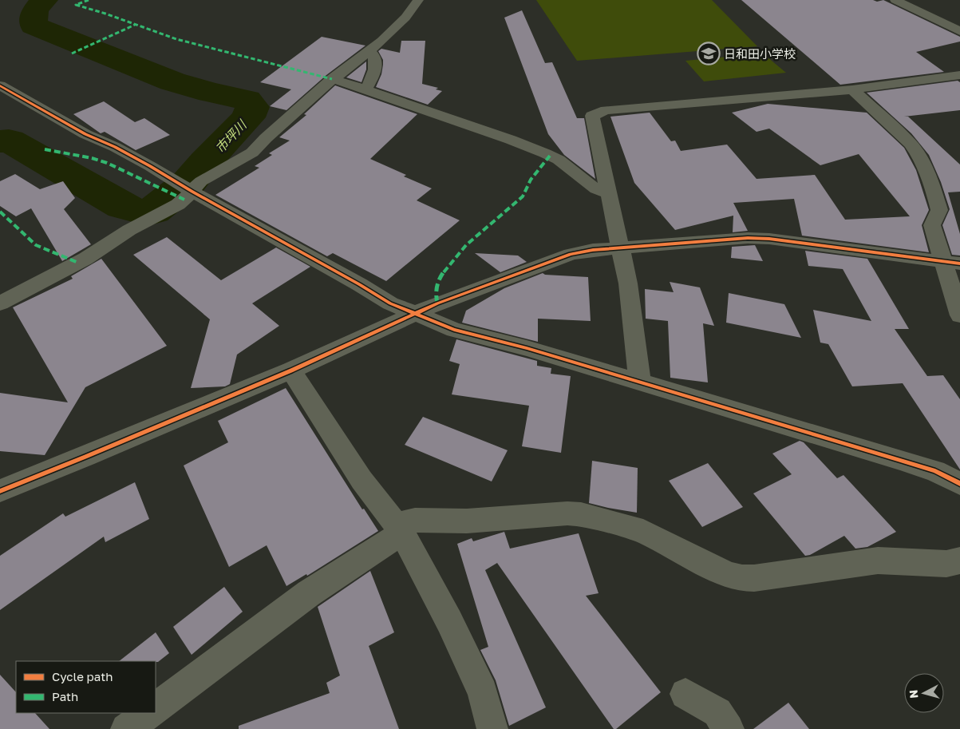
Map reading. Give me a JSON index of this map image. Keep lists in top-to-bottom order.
{
  "water": ["市坪川"],
  "places": {
    "school or university": ["日和田小学校"]
  },
  "legend": ["Cycle path", "Path"],
  "north": "left"
}
